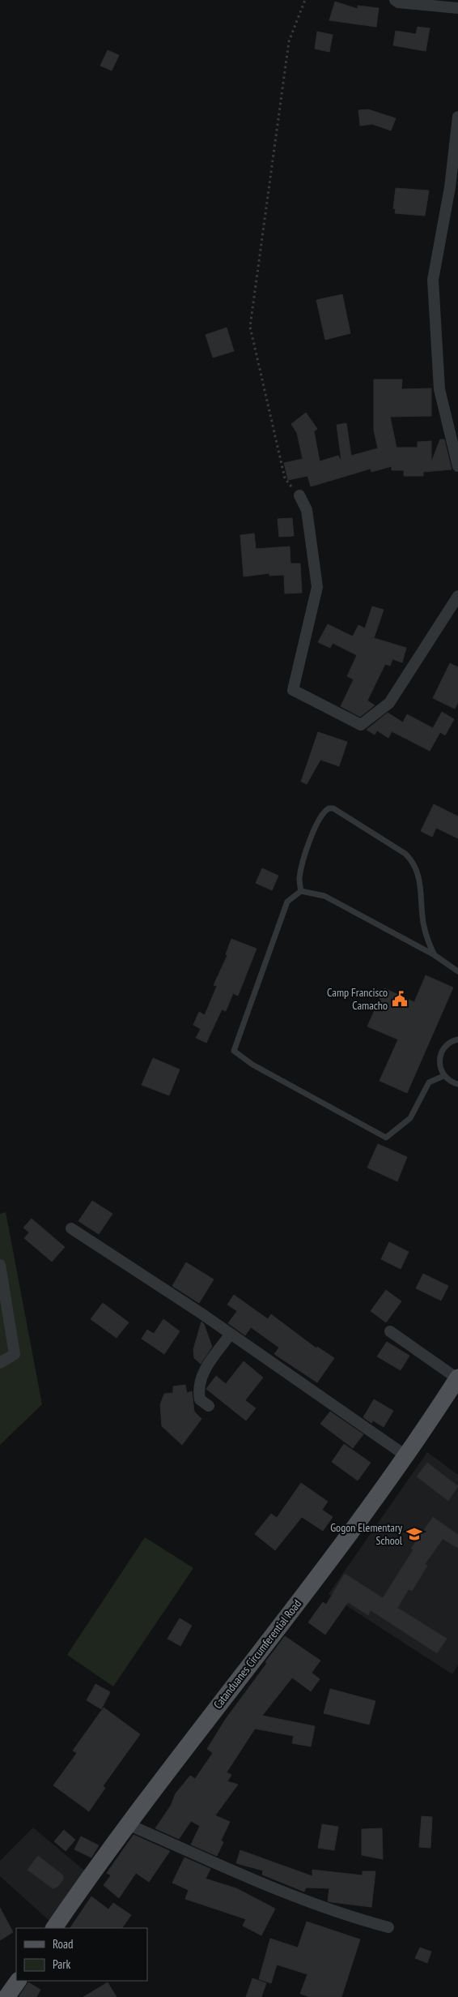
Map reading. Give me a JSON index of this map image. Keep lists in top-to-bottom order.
{
  "streets": {
    "main road": ["Catanduanes Circumferential Road"]
  },
  "places": {
    "public building": ["Camp Francisco Camacho"],
    "school or university": ["Gogon Elementary School"]
  },
  "legend": ["Road", "Park"]
}
